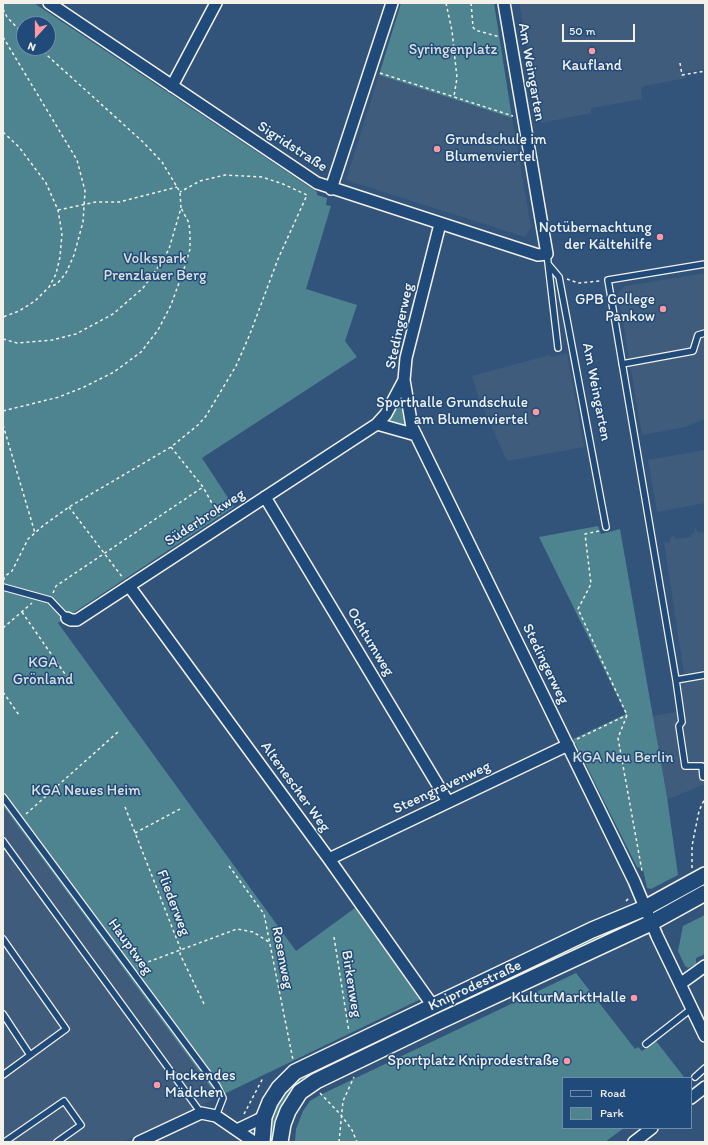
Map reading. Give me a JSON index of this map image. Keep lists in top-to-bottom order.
{
  "streets": {
    "main road": ["Kniprodestraße"],
    "street": [
      "Am Weingarten",
      "Sigridstraße",
      "Stedingerweg",
      "Süderbrokweg",
      "Ochtumweg",
      "Altenescher Weg",
      "Steengravenweg"
    ],
    "lane": ["Hauptweg"],
    "path": ["Fliederweg", "Rosenweg", "Birkenweg"]
  },
  "crossings": [
    ["Am Weingarten", "Sigridstraße"],
    ["Sigridstraße", "Stedingerweg"],
    ["Stedingerweg", "Süderbrokweg"],
    ["Stedingerweg", "Steengravenweg"],
    ["Stedingerweg", "Kniprodestraße"],
    ["Süderbrokweg", "Ochtumweg"],
    ["Süderbrokweg", "Altenescher Weg"],
    ["Ochtumweg", "Steengravenweg"],
    ["Altenescher Weg", "Steengravenweg"],
    ["Altenescher Weg", "Kniprodestraße"]
  ],
  "parks": [
    "Syringenplatz",
    "Volkspark Prenzlauer Berg",
    "KGA Grönland",
    "KGA Neu Berlin",
    "KGA Neues Heim"
  ],
  "places": [
    "Kaufland",
    "Grundschule im Blumenviertel",
    "Notübernachtung der Kältehilfe",
    "GPB College Pankow",
    "Sporthalle Grundschule am Blumenviertel",
    "KulturMarktHalle",
    "Sportplatz Kniprodestraße",
    "Hockendes Mädchen"
  ],
  "legend": ["Road", "Park"],
  "scale_bar": "50 m",
  "north": "bottom"
}
